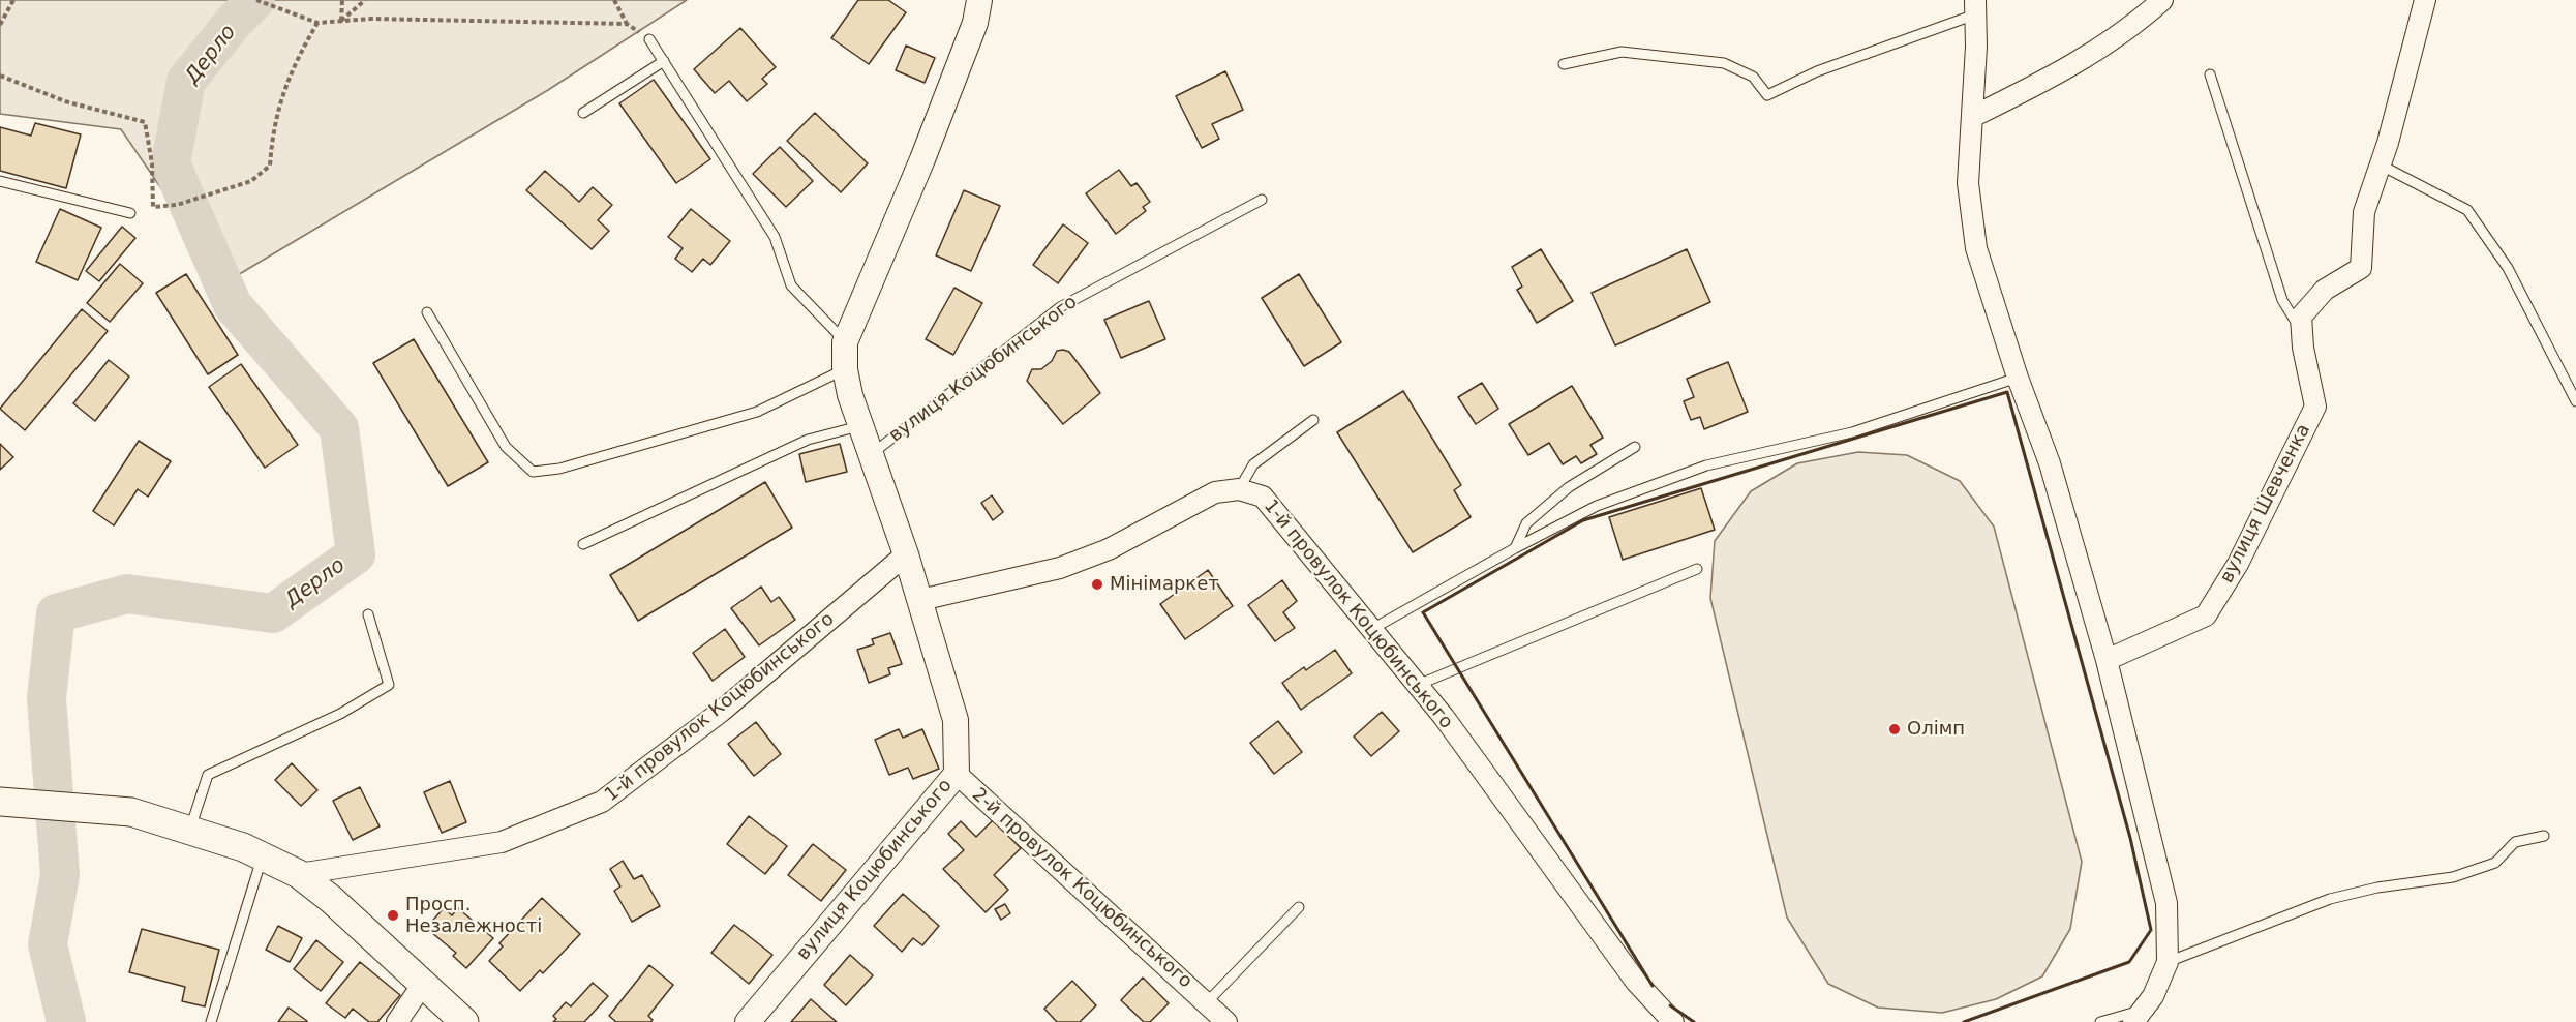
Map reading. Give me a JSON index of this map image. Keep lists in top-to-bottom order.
{
  "streets": {
    "street": [
      "вулиця Коцюбинського",
      "вулиця Шевченка",
      "1-й провулок Коцюбинського",
      "2-й провулок Коцюбинського"
    ]
  },
  "crossings": [
    ["вулиця Коцюбинського", "1-й провулок Коцюбинського"],
    ["вулиця Коцюбинського", "2-й провулок Коцюбинського"]
  ],
  "water": ["Дерло"],
  "places": ["Мінімаркет", "Олімп", "Просп. Незалежності"]
}
